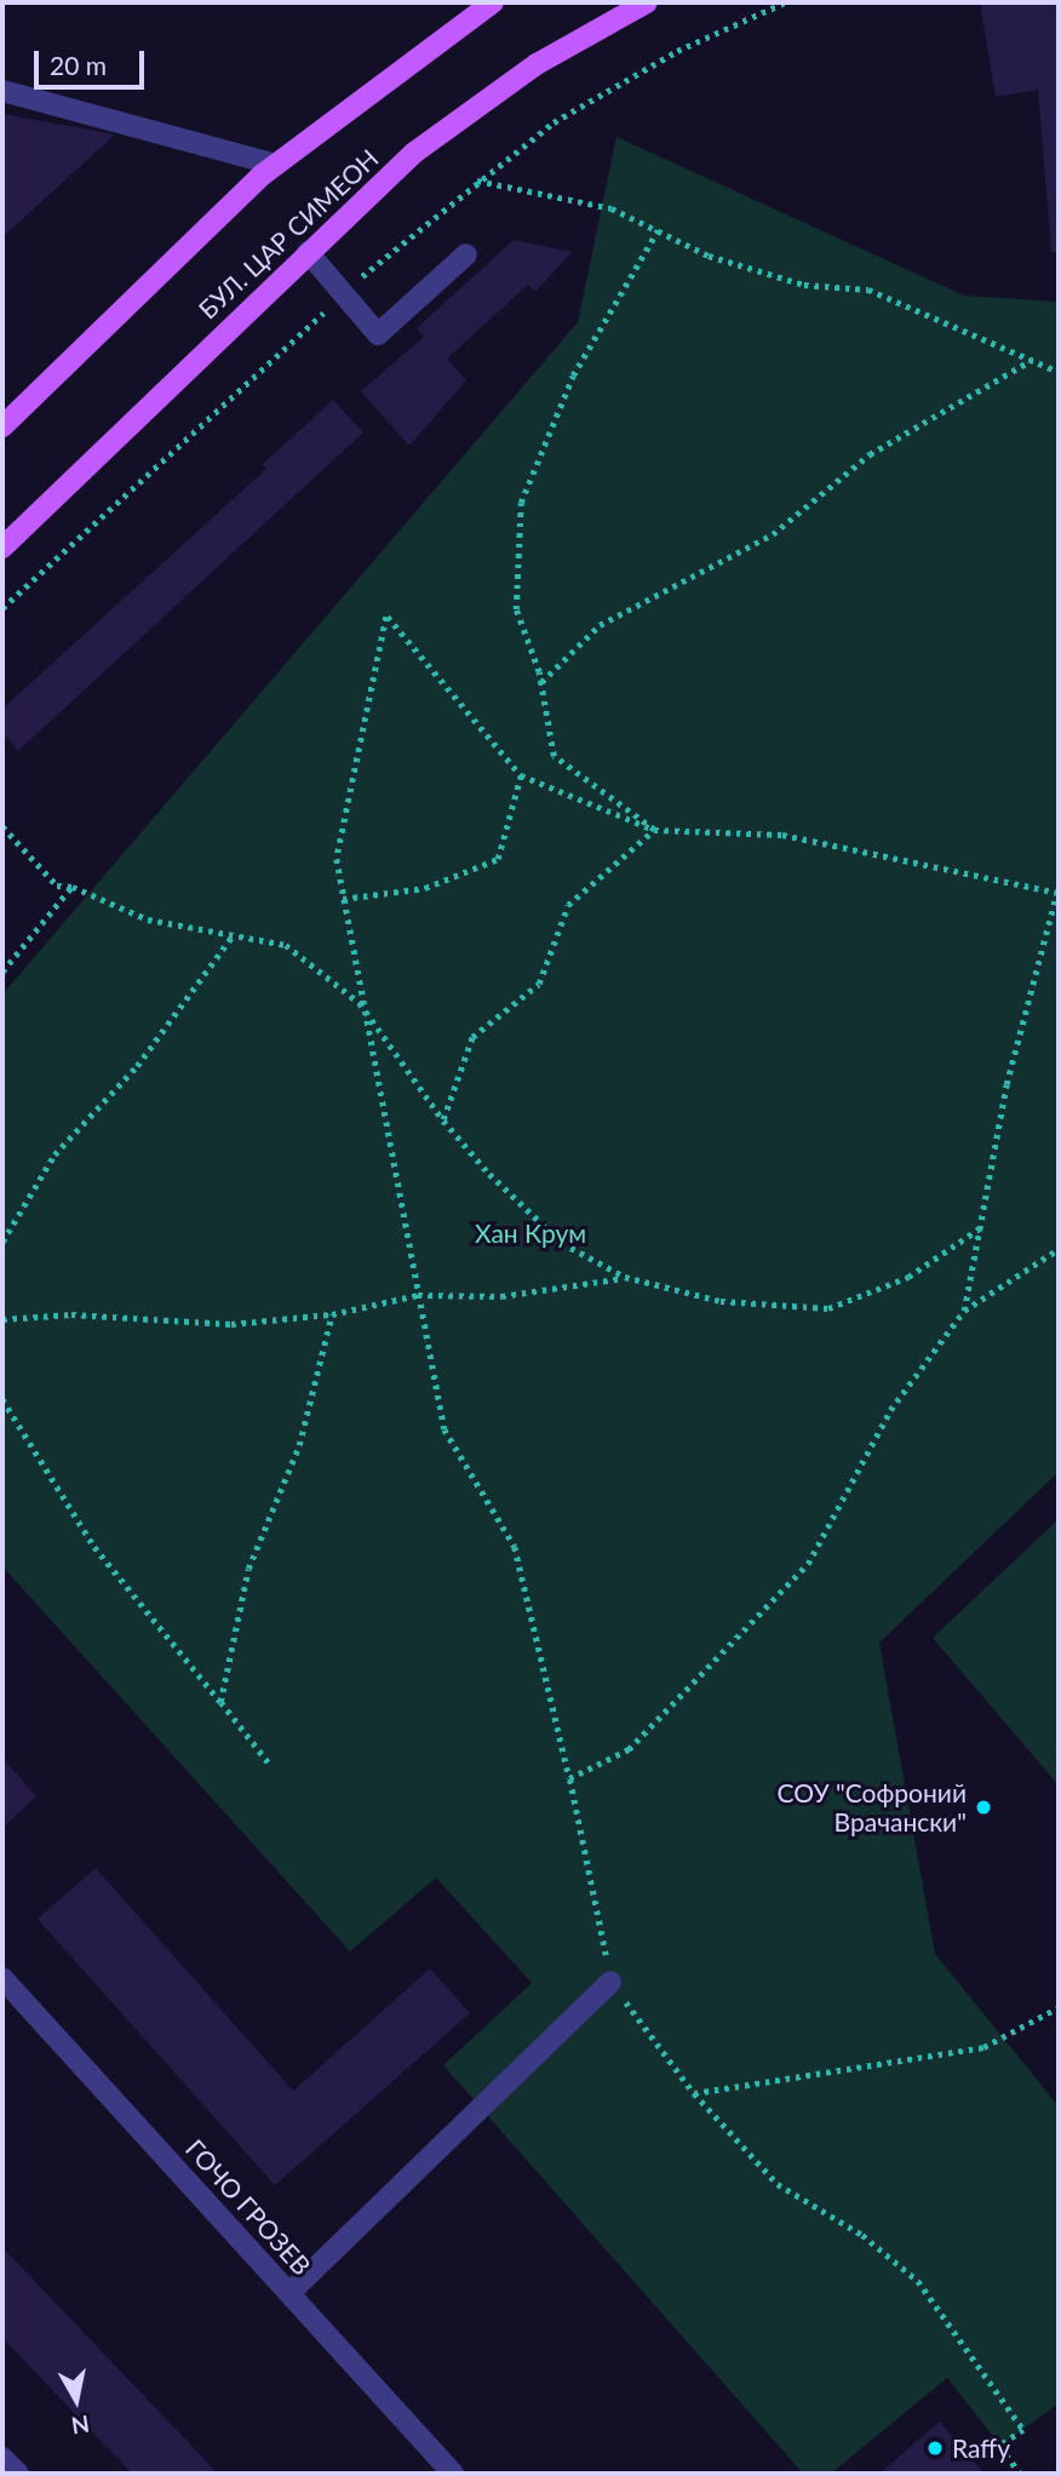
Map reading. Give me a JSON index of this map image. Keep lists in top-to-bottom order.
{
  "streets": {
    "main road": ["БУЛ. ЦАР СИМЕОН"],
    "street": ["ГОЧО ГРОЗЕВ"]
  },
  "parks": ["Хан Крум"],
  "places": ["СОУ \"Софроний Врачански\"", "Raffy"],
  "scale_bar": "20 m",
  "north": "bottom"
}
